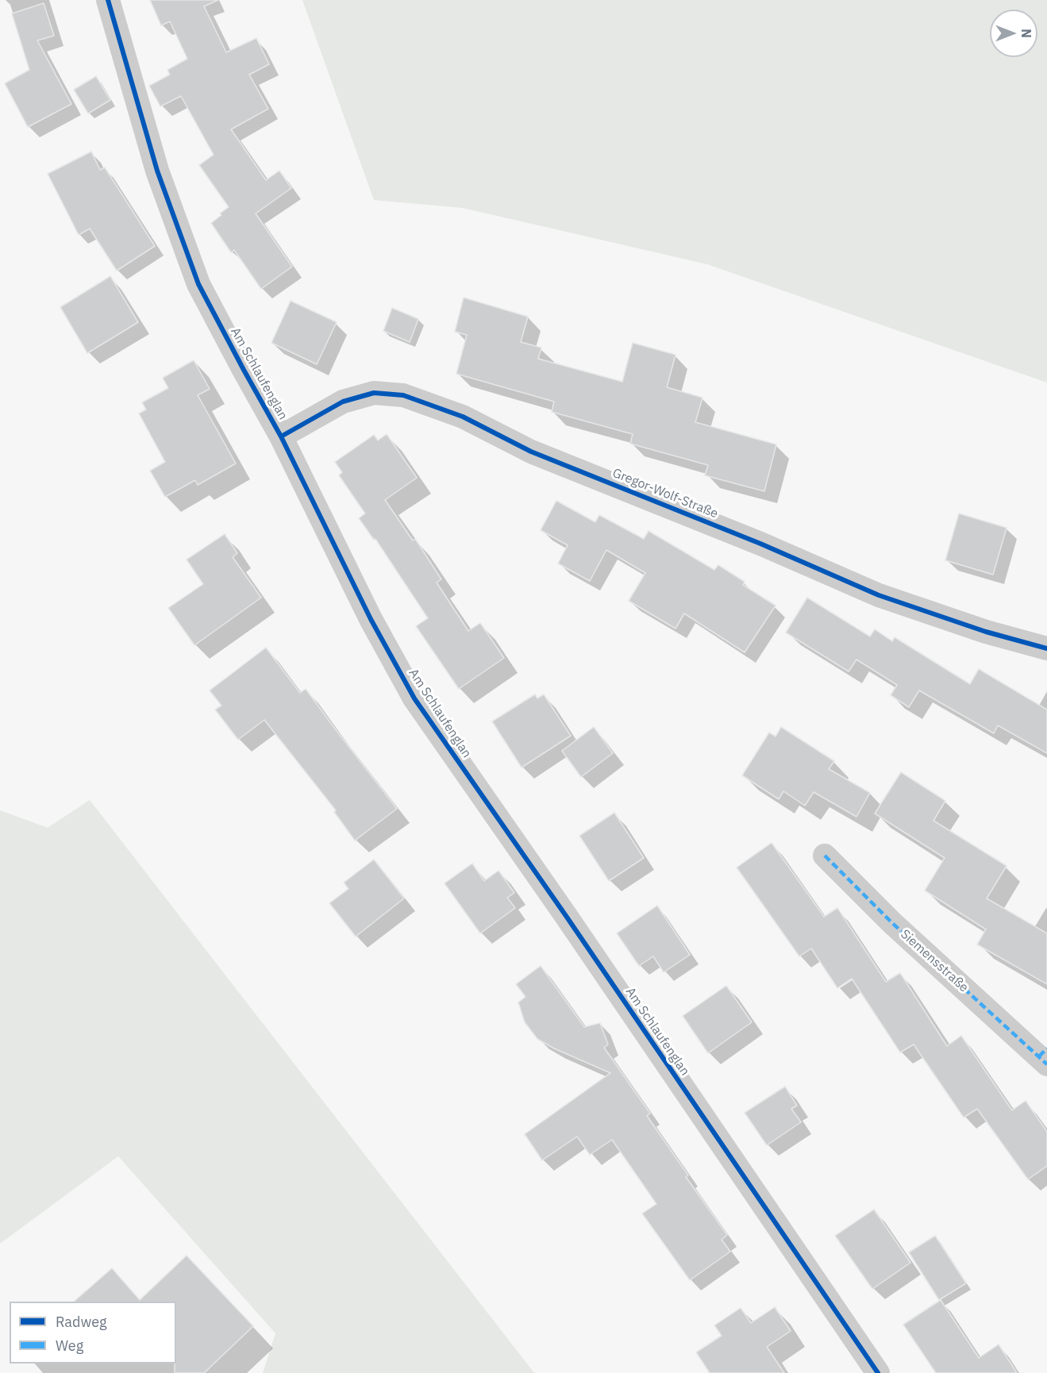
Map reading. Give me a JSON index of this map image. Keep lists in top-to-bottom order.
{
  "streets": {
    "street": ["Am Schlaufenglan", "Gregor-Wolf-Straße", "Siemensstraße"]
  },
  "crossings": [
    ["Am Schlaufenglan", "Gregor-Wolf-Straße"]
  ],
  "legend": ["Radweg", "Weg"],
  "north": "right"
}
